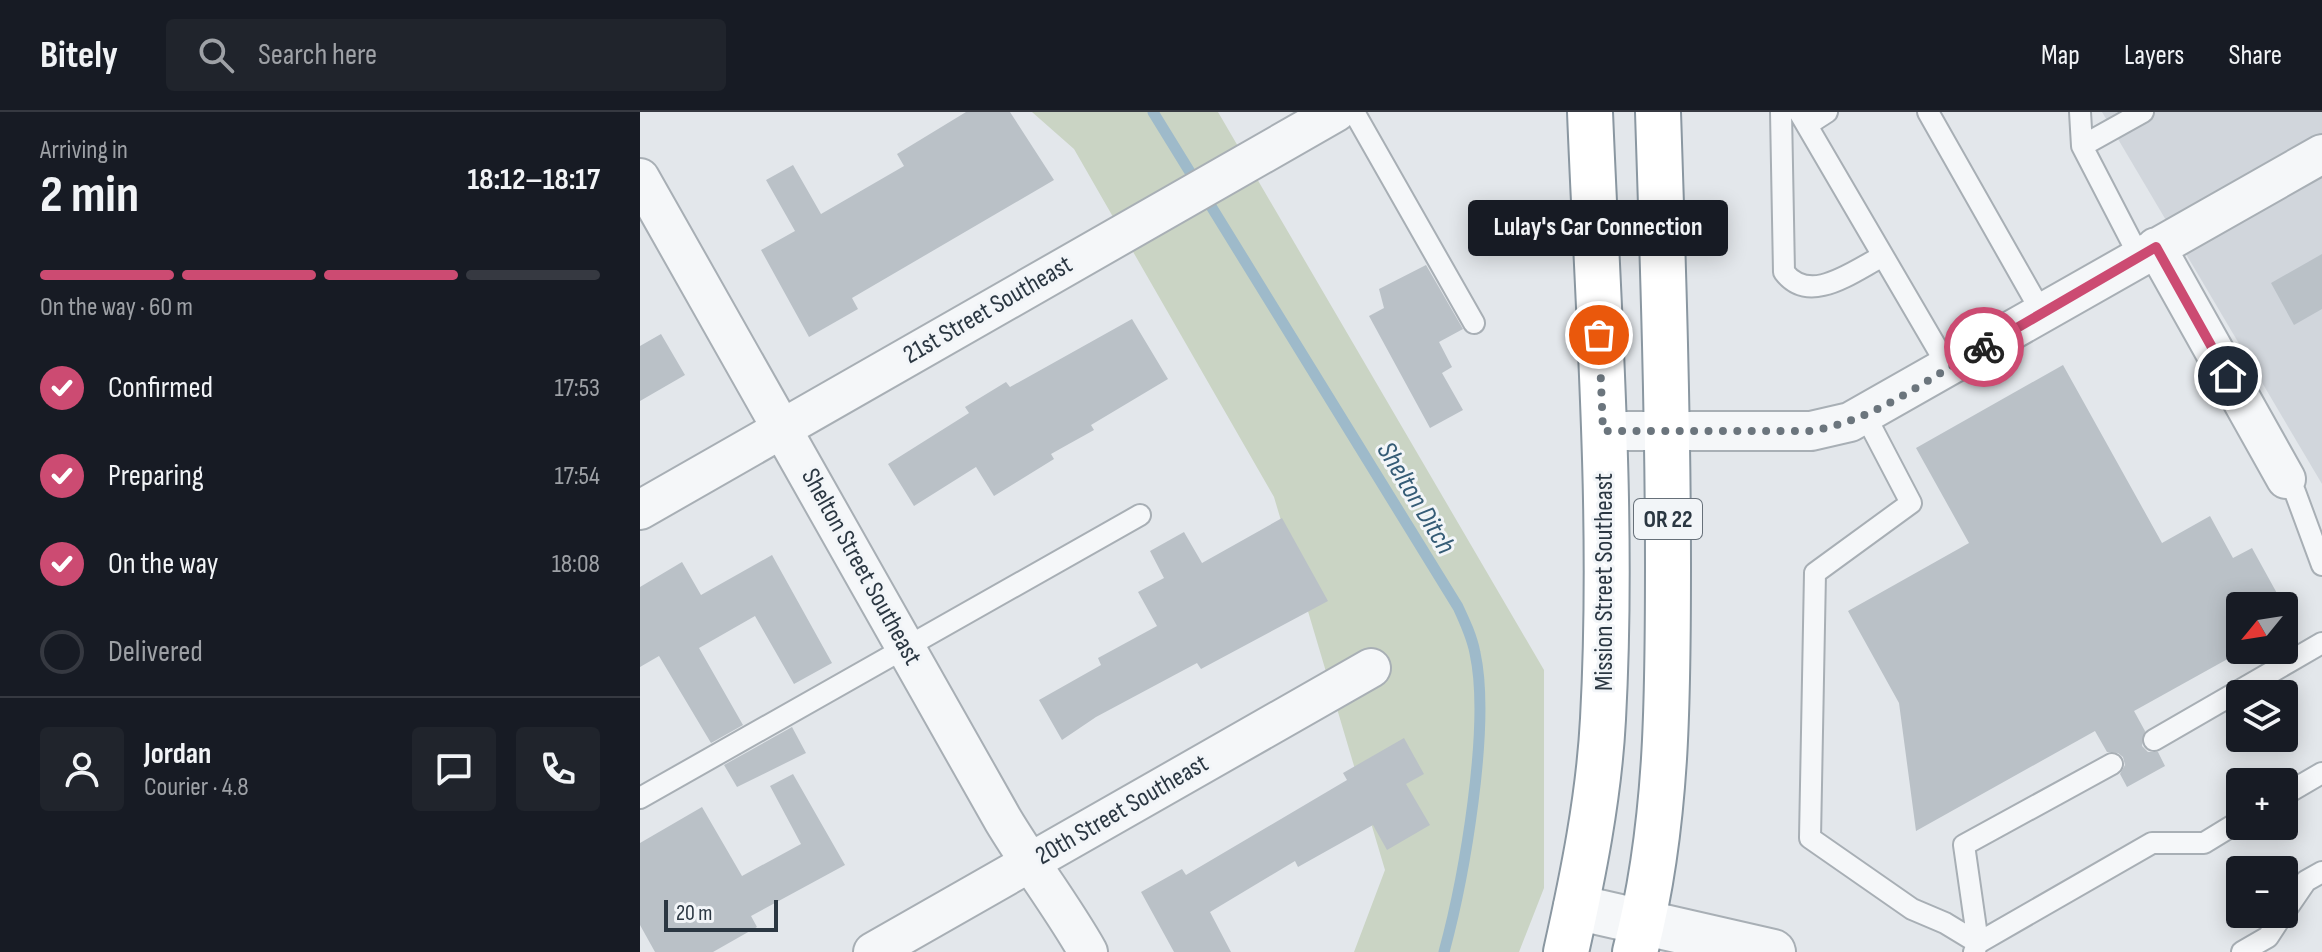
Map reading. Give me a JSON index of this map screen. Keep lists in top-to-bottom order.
{
  "streets": {
    "highway": ["OR 22", "Mission Street Southeast"],
    "street": ["21st Street Southeast", "Shelton Street Southeast", "20th Street Southeast"]
  },
  "crossings": [
    ["21st Street Southeast", "Shelton Street Southeast"],
    ["Shelton Street Southeast", "20th Street Southeast"]
  ],
  "water": ["Shelton Ditch"],
  "places": ["Lulay's Car Connection"],
  "scale_bar": "20 m",
  "north": "bottom left",
  "page": {
    "header": "Bitely",
    "search": "Search here",
    "nav": ["Map", "Layers", "Share"],
    "heading": ["2 min", "Arriving in", "18:12–18:17"],
    "panel": ["Jordan", "Courier · 4.8"],
    "bubble": "Lulay's Car Connection",
    "bar": "On the way · 60 m",
    "list": [
      ["Confirmed", "17:53"],
      ["Preparing", "17:54"],
      ["On the way", "18:08"],
      "Delivered"
    ],
    "map_buttons": ["+", "−"],
    "scale": "20 m"
  }
}
